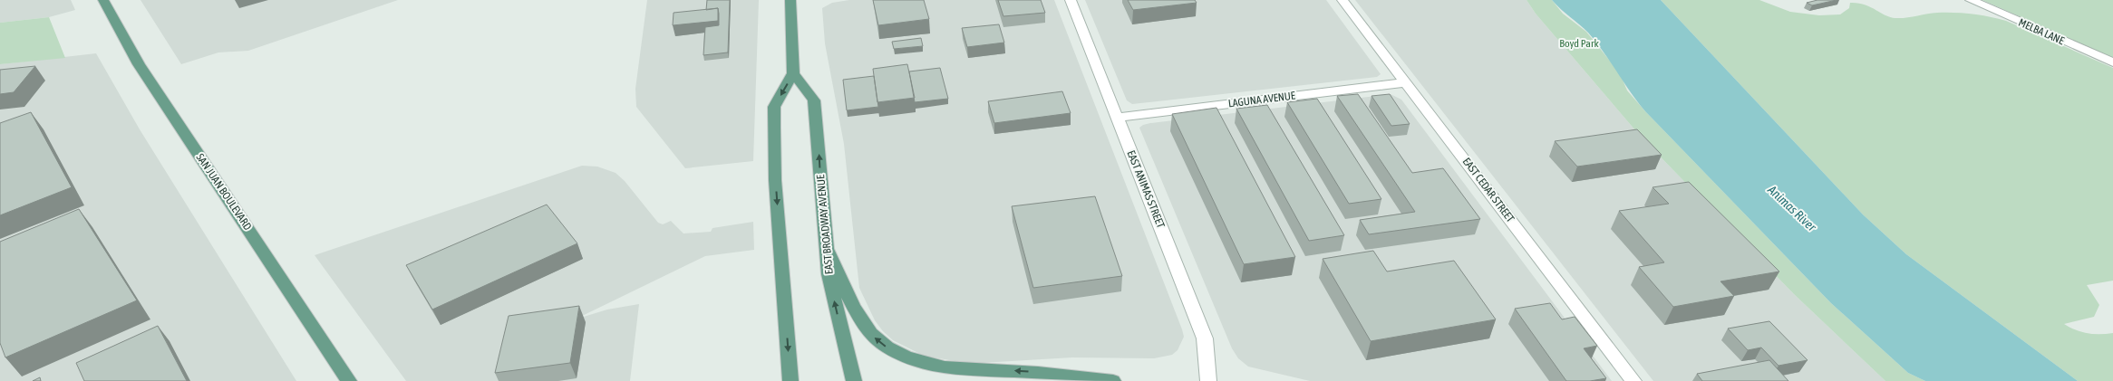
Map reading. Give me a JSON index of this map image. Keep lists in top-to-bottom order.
{
  "streets": {
    "main road": ["SAN JUAN BOULEVARD", "EAST BROADWAY AVENUE"],
    "street": [
      "MELBA LANE",
      "LAGUNA AVENUE",
      "EAST ANIMAS STREET",
      "EAST CEDAR STREET"
    ]
  },
  "crossings": [
    ["LAGUNA AVENUE", "EAST ANIMAS STREET"],
    ["LAGUNA AVENUE", "EAST CEDAR STREET"]
  ],
  "water": ["Animas River"],
  "parks": ["Boyd Park"]
}
